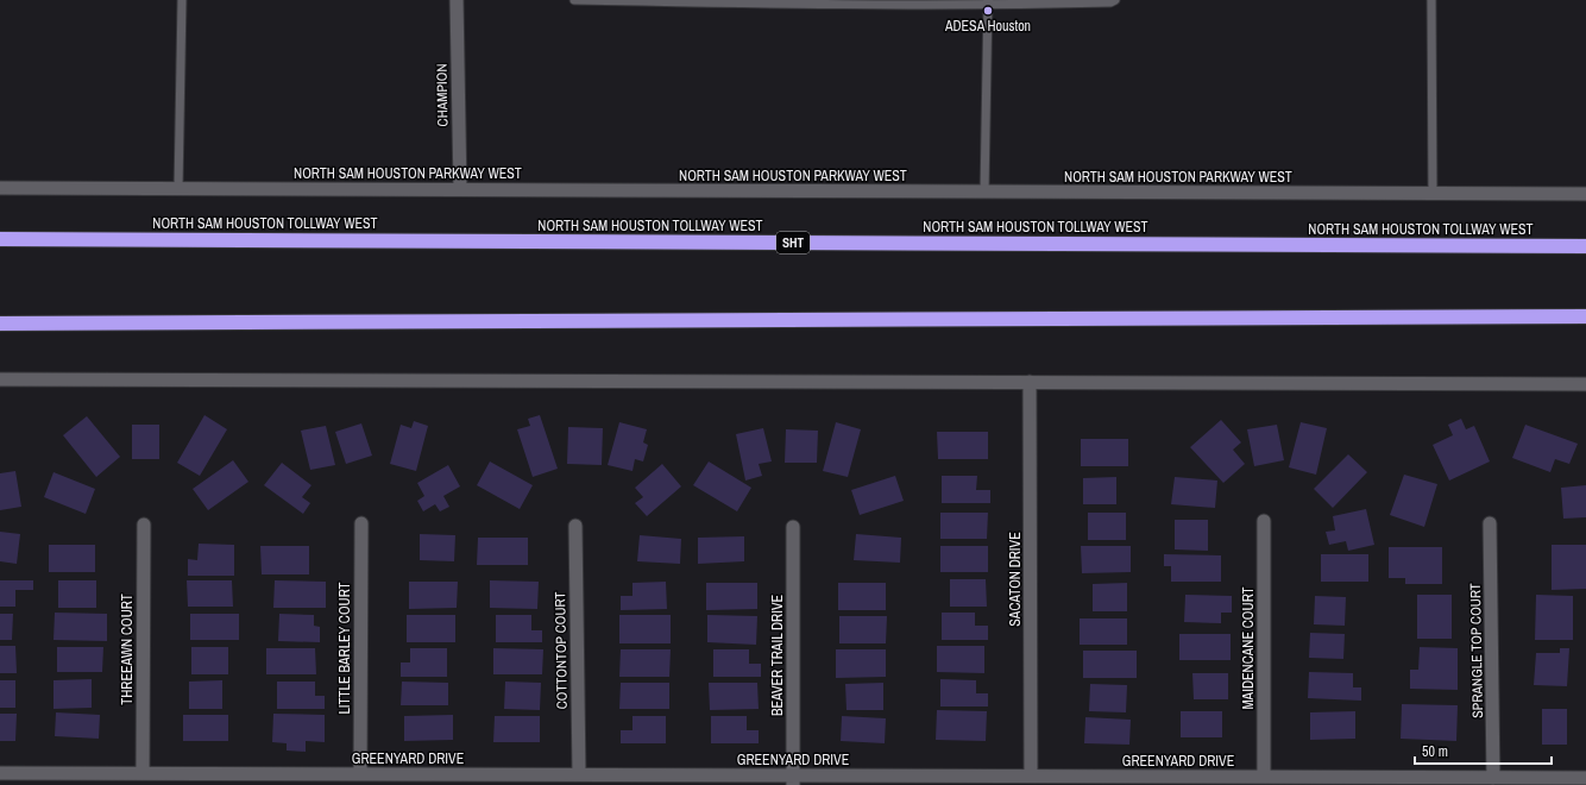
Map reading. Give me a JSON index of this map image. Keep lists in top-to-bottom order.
{
  "streets": {
    "highway": ["NORTH SAM HOUSTON TOLLWAY WEST", "SHT"],
    "street": [
      "CHAMPION",
      "NORTH SAM HOUSTON PARKWAY WEST",
      "SACATON DRIVE",
      "LITTLE BARLEY COURT",
      "MAIDENCANE COURT",
      "THREEAWN COURT",
      "COTTONTOP COURT",
      "SPRANGLE TOP COURT",
      "BEAVER TRAIL DRIVE",
      "GREENYARD DRIVE"
    ]
  },
  "crossings": [
    ["CHAMPION", "NORTH SAM HOUSTON PARKWAY WEST"],
    ["SACATON DRIVE", "GREENYARD DRIVE"],
    ["LITTLE BARLEY COURT", "GREENYARD DRIVE"],
    ["MAIDENCANE COURT", "GREENYARD DRIVE"],
    ["THREEAWN COURT", "GREENYARD DRIVE"],
    ["COTTONTOP COURT", "GREENYARD DRIVE"],
    ["SPRANGLE TOP COURT", "GREENYARD DRIVE"],
    ["BEAVER TRAIL DRIVE", "GREENYARD DRIVE"]
  ],
  "places": ["ADESA Houston"],
  "scale_bar": "50 m"
}
